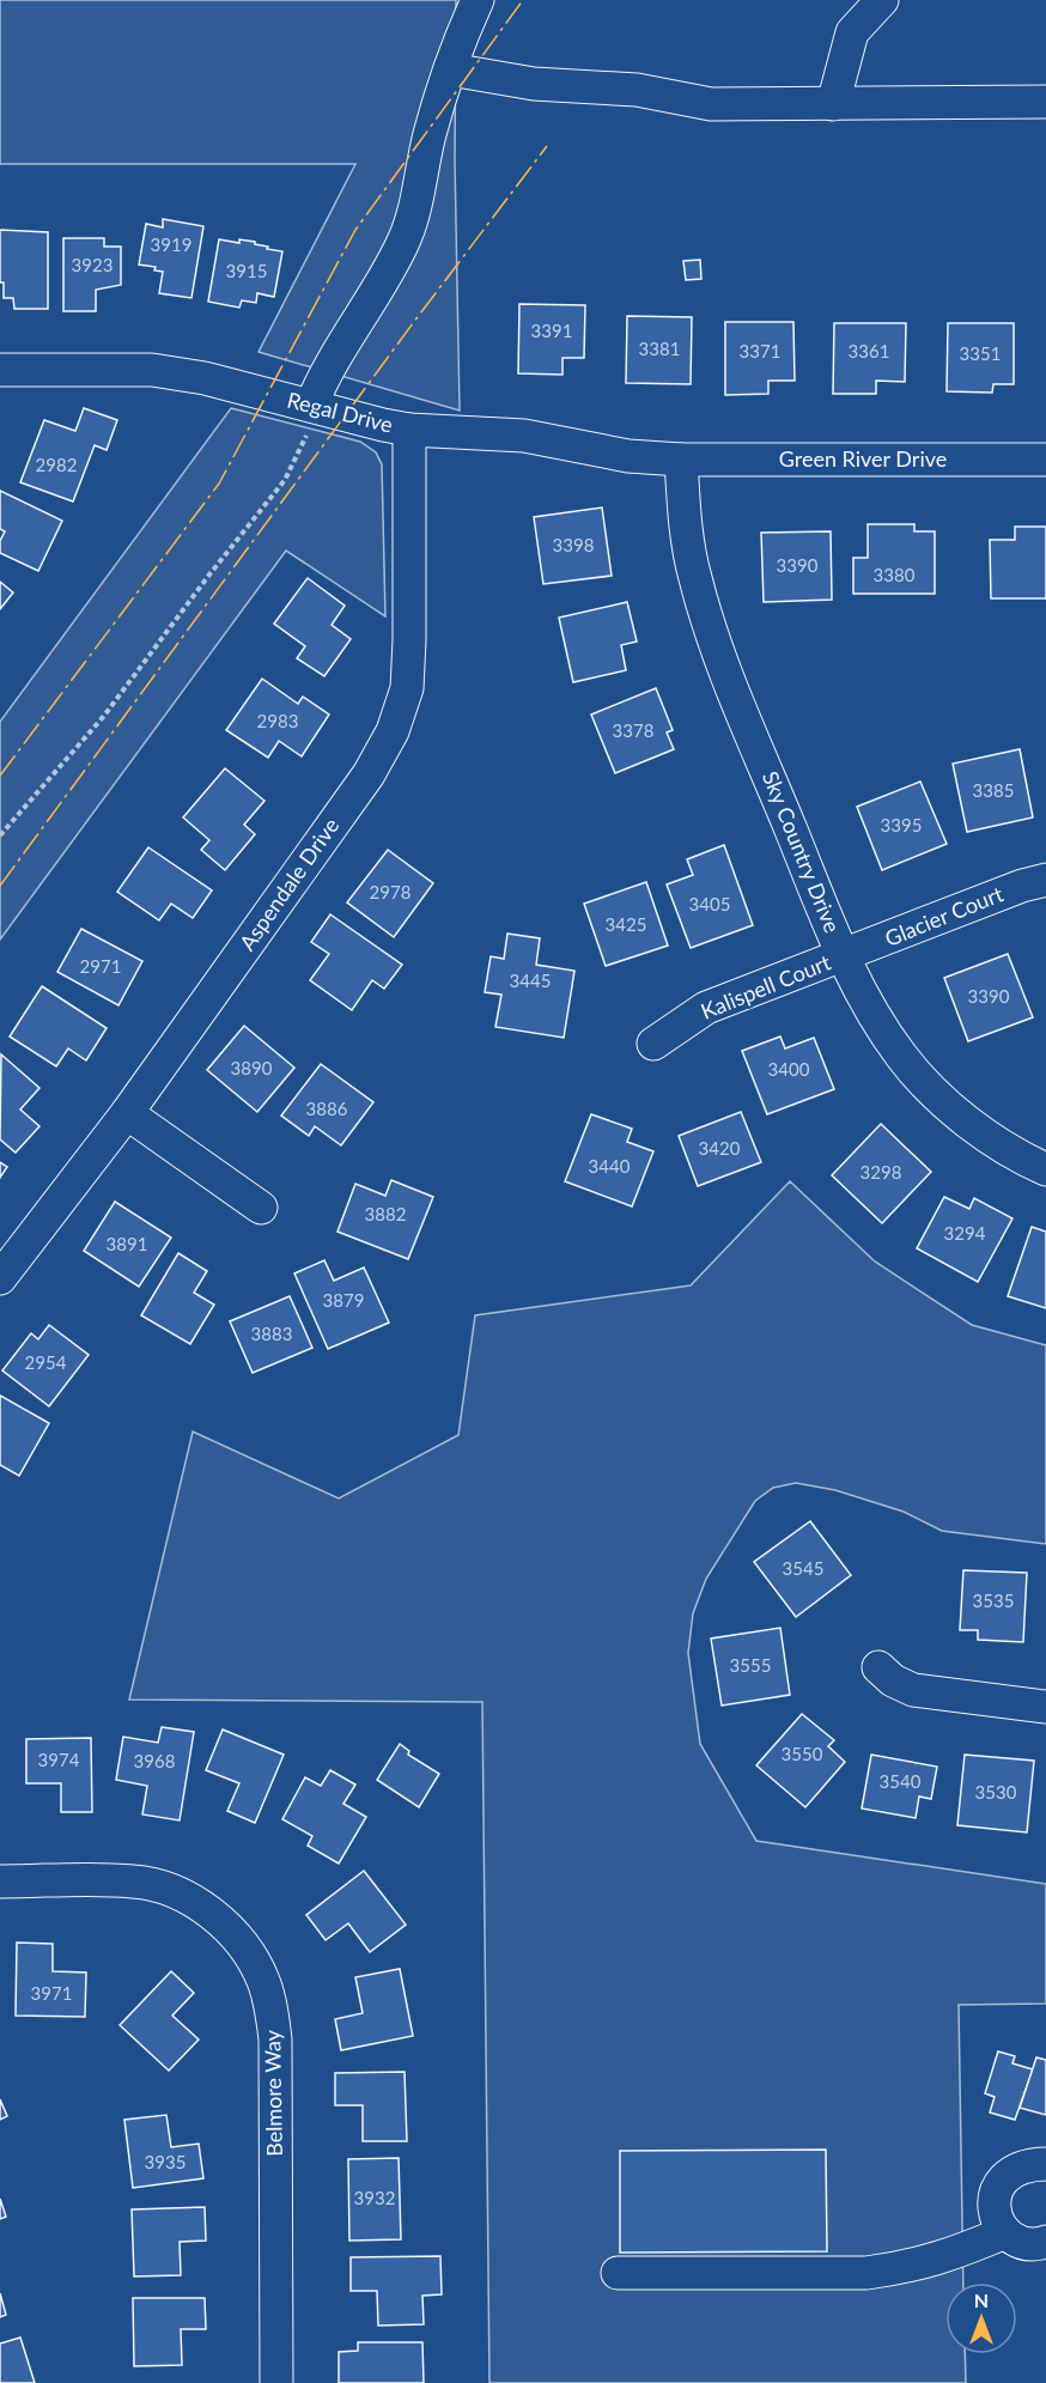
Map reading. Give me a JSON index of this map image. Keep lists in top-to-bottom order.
{
  "streets": {
    "street": [
      "Regal Drive",
      "Green River Drive",
      "Sky Country Drive",
      "Aspendale Drive",
      "Glacier Court",
      "Kalispell Court",
      "Belmore Way"
    ]
  },
  "crossings": [
    ["Regal Drive", "Green River Drive"],
    ["Regal Drive", "Sky Country Drive"],
    ["Regal Drive", "Aspendale Drive"],
    ["Green River Drive", "Sky Country Drive"],
    ["Sky Country Drive", "Glacier Court"],
    ["Sky Country Drive", "Kalispell Court"],
    ["Glacier Court", "Kalispell Court"]
  ],
  "house_numbers": [
    "3919",
    "3923",
    "3915",
    "3391",
    "3381",
    "3371",
    "3361",
    "3351",
    "2982",
    "3398",
    "3390",
    "3380",
    "2983",
    "3378",
    "3385",
    "3395",
    "2978",
    "3405",
    "3425",
    "2971",
    "3445",
    "3390",
    "3890",
    "3400",
    "3886",
    "3420",
    "3440",
    "3298",
    "3882",
    "3294",
    "3891",
    "3879",
    "3883",
    "2954",
    "3545",
    "3535",
    "3555",
    "3550",
    "3974",
    "3968",
    "3540",
    "3530",
    "3971",
    "3935",
    "3932"
  ],
  "north": "top"
}
